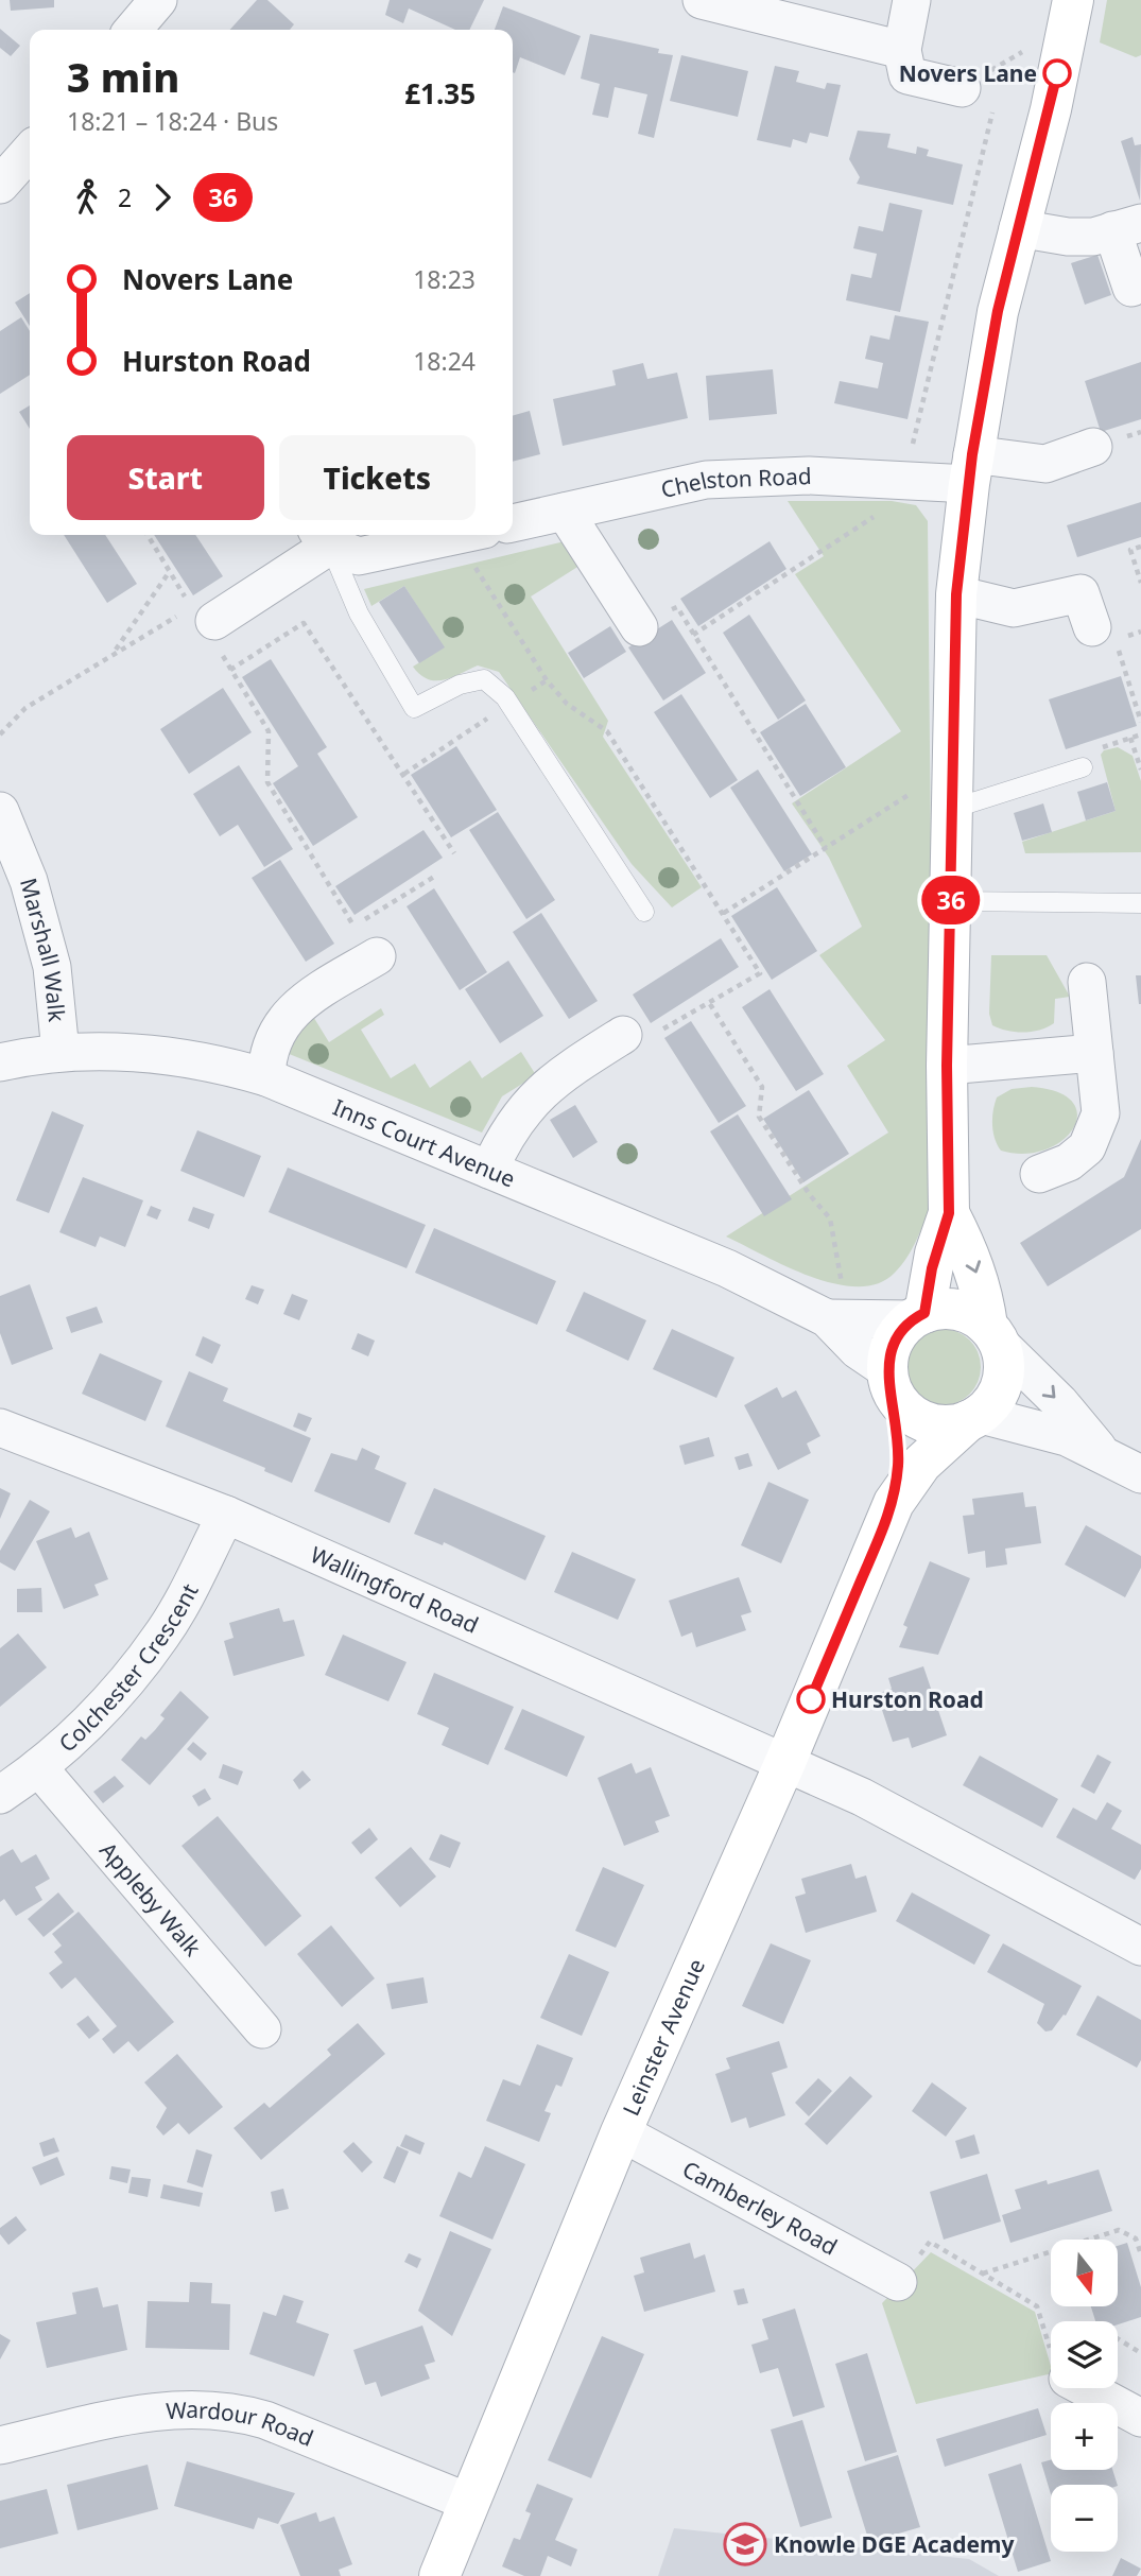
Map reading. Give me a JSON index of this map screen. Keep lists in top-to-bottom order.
{
  "streets": {
    "street": [
      "Chelston Road",
      "Marshall Walk",
      "Inns Court Avenue",
      "Wallingford Road",
      "Colchester Crescent",
      "Appleby Walk",
      "Leinster Avenue",
      "Camberley Road",
      "Wardour Road"
    ]
  },
  "crossings": [
    ["Marshall Walk", "Inns Court Avenue"],
    ["Inns Court Avenue", "Leinster Avenue"],
    ["Wallingford Road", "Colchester Crescent"],
    ["Wallingford Road", "Leinster Avenue"],
    ["Colchester Crescent", "Appleby Walk"],
    ["Leinster Avenue", "Camberley Road"],
    ["Leinster Avenue", "Wardour Road"]
  ],
  "places": {
    "other": ["Novers Lane", "Hurston Road"],
    "school or university": ["Knowle DGE Academy"]
  },
  "lines": ["bus line 36"],
  "north": "bottom",
  "page": {
    "on_map": "36",
    "heading": ["3 min", "18:21 – 18:24 · Bus", "£1.35"],
    "legs": ["2", "36"],
    "list": [
      {
        "name": "Novers Lane",
        "value": "18:23"
      },
      {
        "name": "Hurston Road",
        "value": "18:24"
      }
    ],
    "buttons": ["Start", "Tickets"],
    "map_buttons": ["+", "−"]
  }
}
